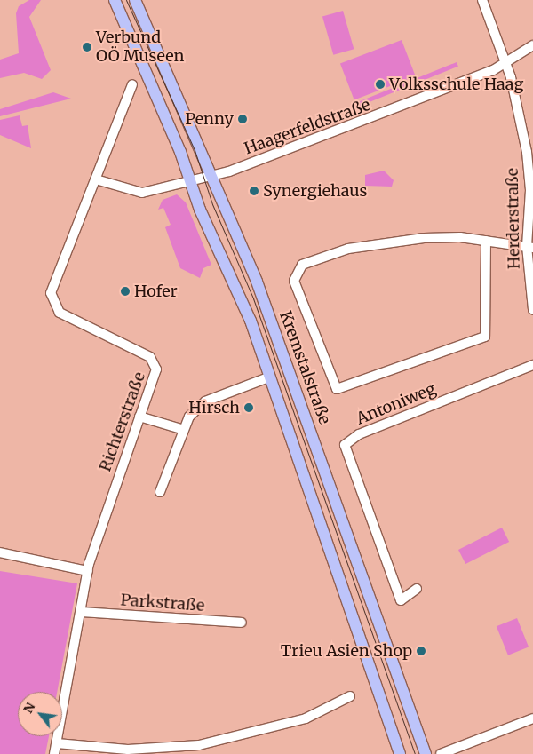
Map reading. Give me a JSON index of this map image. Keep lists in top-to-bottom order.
{
  "streets": {
    "main road": ["Kremstalstraße"],
    "street": [
      "Haagerfeldstraße",
      "Herderstraße",
      "Antoniweg",
      "Richterstraße",
      "Parkstraße"
    ]
  },
  "crossings": [
    ["Haagerfeldstraße", "Herderstraße"],
    ["Haagerfeldstraße", "Kremstalstraße"]
  ],
  "places": [
    "Verbund OÖ Museen",
    "Volksschule Haag",
    "Penny",
    "Synergiehaus",
    "Hofer",
    "Hirsch",
    "Trieu Asien Shop"
  ],
  "north": "top left"
}
